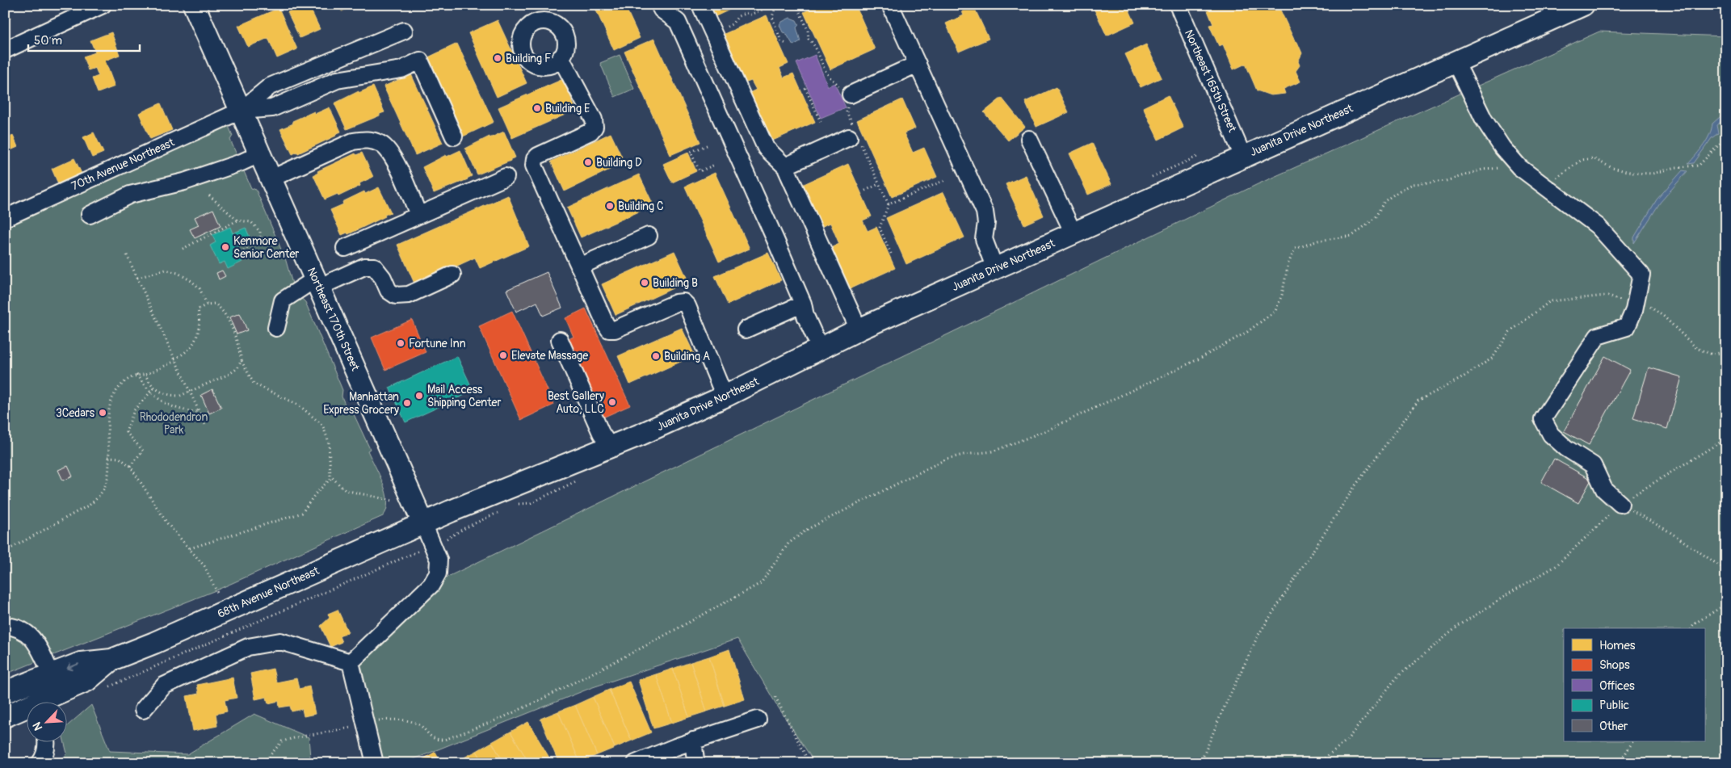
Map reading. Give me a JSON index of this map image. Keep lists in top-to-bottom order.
{
  "streets": {
    "main road": ["Juanita Drive Northeast", "Northeast 170th Street", "68th Avenue Northeast"],
    "street": ["Northeast 165th Street", "70th Avenue Northeast"]
  },
  "crossings": [
    ["Northeast 165th Street", "Juanita Drive Northeast"],
    ["Juanita Drive Northeast", "Northeast 170th Street"],
    ["Juanita Drive Northeast", "68th Avenue Northeast"],
    ["70th Avenue Northeast", "Northeast 170th Street"],
    ["Northeast 170th Street", "68th Avenue Northeast"]
  ],
  "parks": ["Rhododendron Park"],
  "places": [
    "Building F",
    "Building E",
    "Building D",
    "Building C",
    "Kenmore Senior Center",
    "Building B",
    "Fortune Inn",
    "Elevate Massage",
    "Building A",
    "Mail Access Shipping Center",
    "Best Gallery Auto, LLC",
    "Manhattan Express Grocery",
    "3Cedars"
  ],
  "legend": [
    "Homes",
    "Shops",
    "Offices",
    "Public",
    "Other"
  ],
  "scale_bar": "50 m",
  "north": "bottom left"
}
